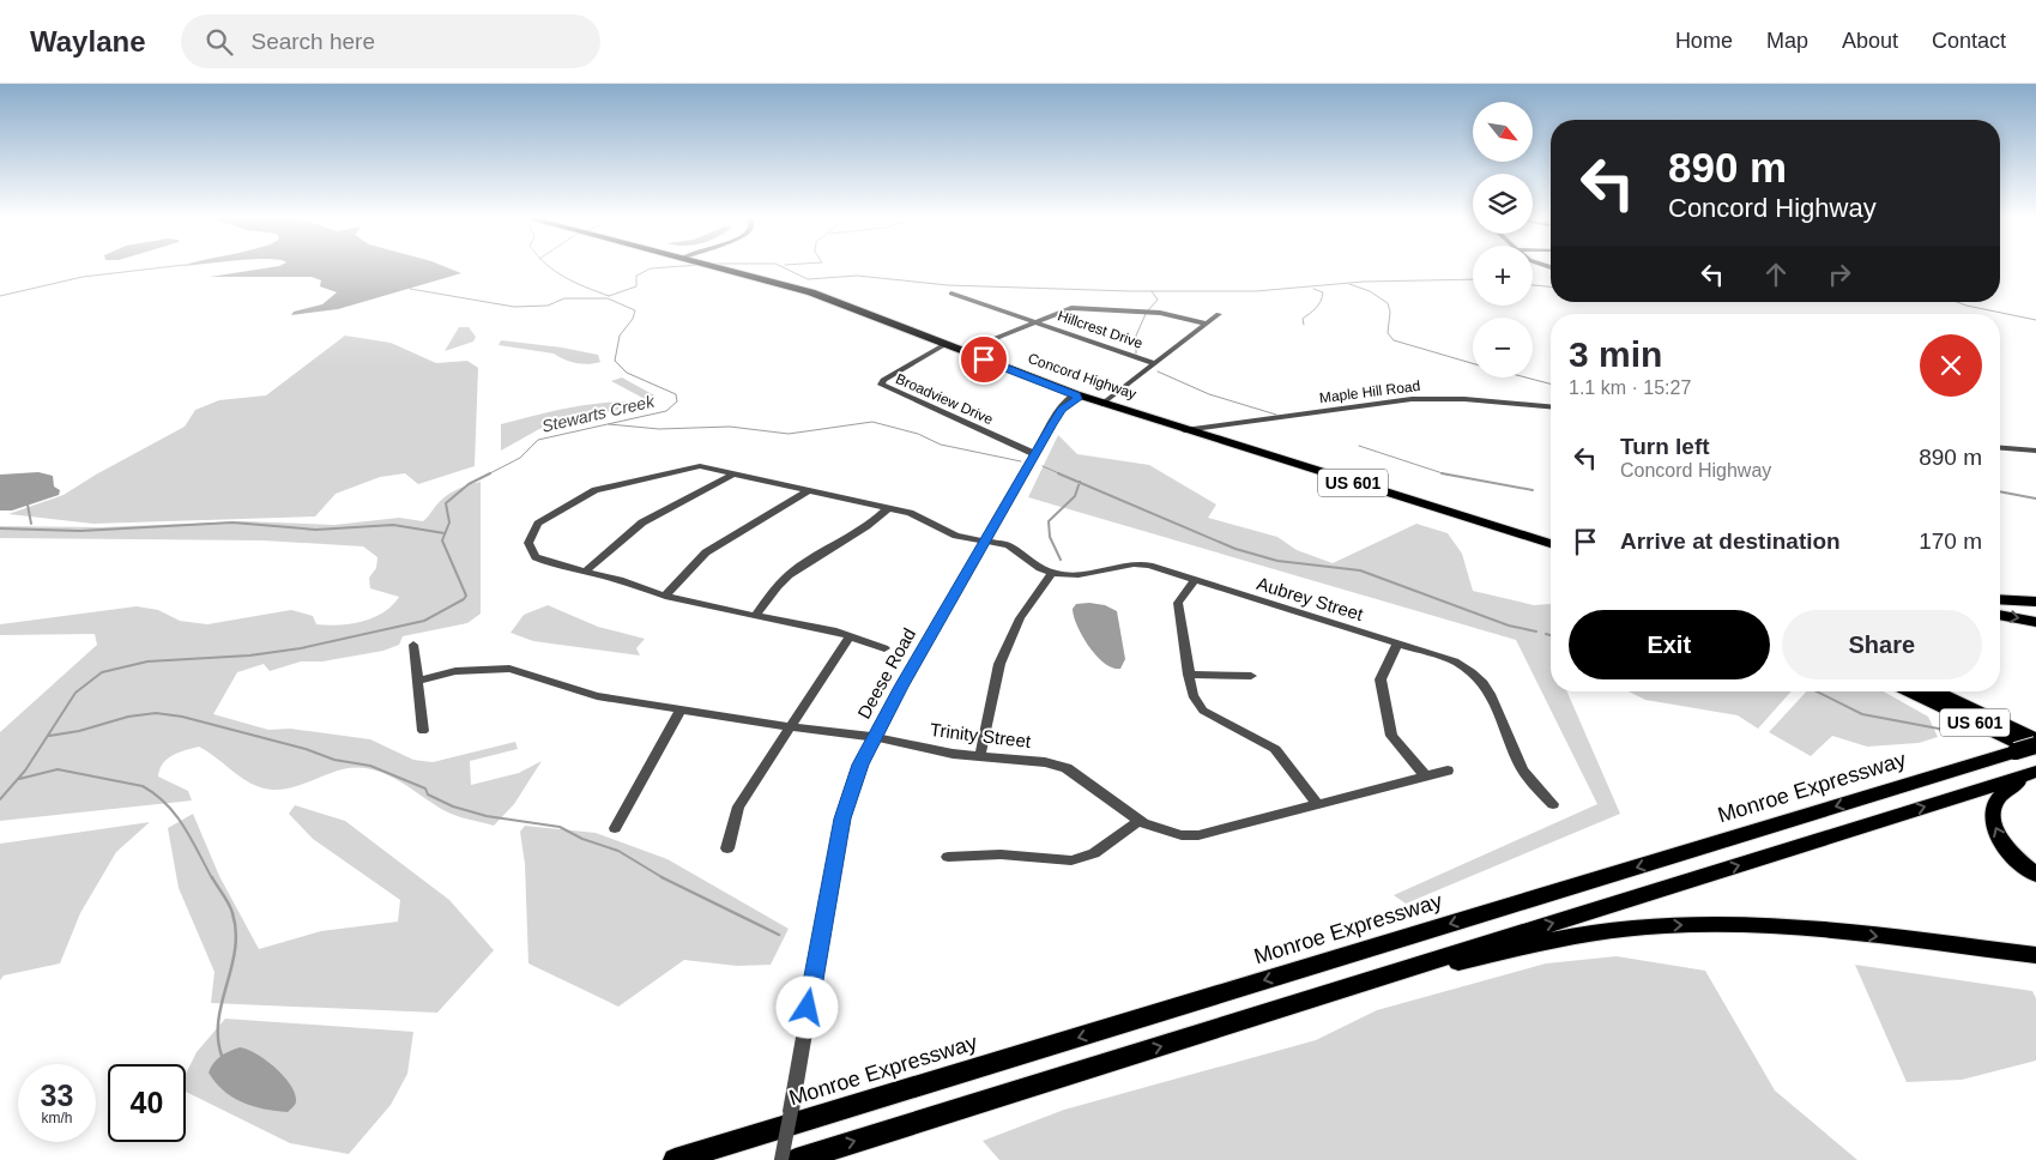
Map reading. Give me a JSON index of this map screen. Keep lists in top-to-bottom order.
{
  "streets": {
    "highway": ["Concord Highway", "US 601", "Monroe Expressway"],
    "street": [
      "Hillcrest Drive",
      "Maple Hill Road",
      "Broadview Drive",
      "Aubrey Street",
      "Deese Road",
      "Trinity Street"
    ]
  },
  "crossings": [
    ["Concord Highway", "Maple Hill Road"],
    ["Concord Highway", "Broadview Drive"],
    ["Concord Highway", "Deese Road"],
    ["Broadview Drive", "Deese Road"],
    ["Aubrey Street", "Deese Road"],
    ["Deese Road", "Trinity Street"]
  ],
  "water": ["Stewarts Creek"],
  "north": "bottom right",
  "page": {
    "header": "Waylane",
    "search": "Search here",
    "nav": [
      "Home",
      "Map",
      "About",
      "Contact"
    ],
    "map_buttons": ["+", "−"],
    "turn": ["890 m", "Concord Highway"],
    "heading": ["3 min", "1.1 km · 15:27"],
    "list": [
      {
        "name": "Turn left",
        "note": "Concord Highway",
        "value": "890 m"
      },
      {
        "name": "Arrive at destination",
        "value": "170 m"
      }
    ],
    "buttons": ["Exit", "Share"],
    "speed": "33 km/h",
    "limit": "40"
  }
}
